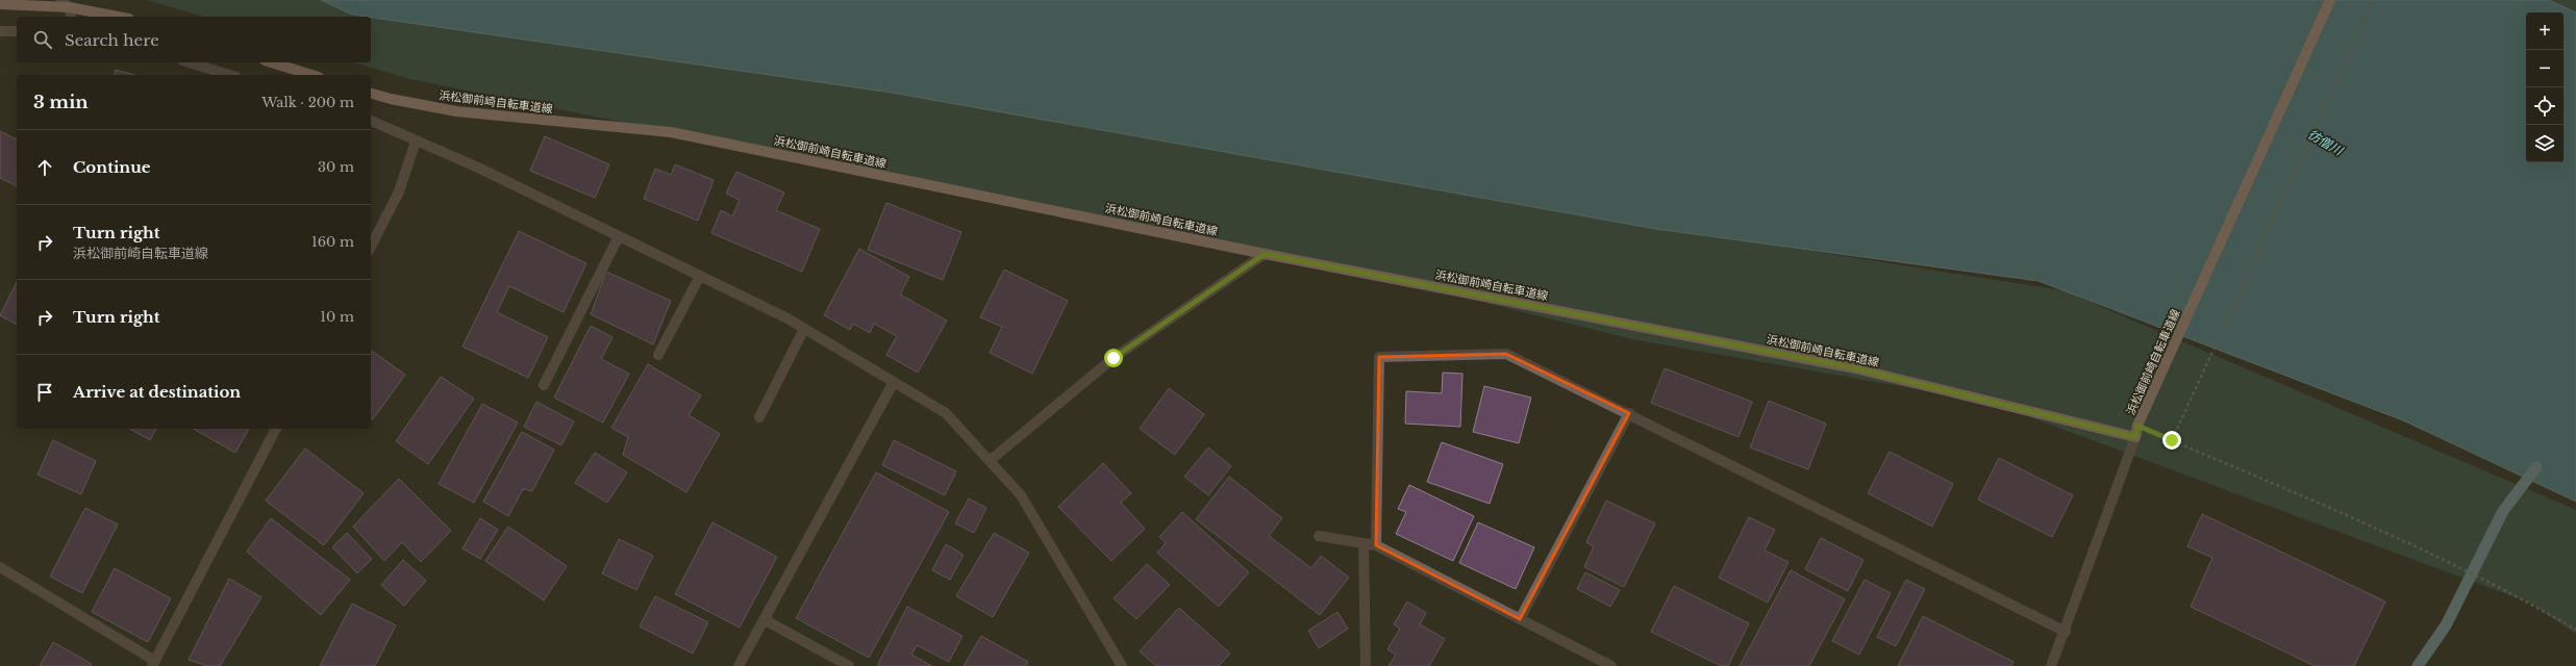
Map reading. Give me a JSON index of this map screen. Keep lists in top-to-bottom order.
{
  "streets": {
    "main road": ["浜松御前崎自転車道線"]
  },
  "water": ["彷僧川"],
  "page": {
    "map_buttons": ["+", "−"],
    "search": "Search here",
    "heading": ["3 min", "Walk · 200 m"],
    "list": [
      ["Continue", "30 m"],
      ["Turn right", "浜松御前崎自転車道線", "160 m"],
      ["Turn right", "10 m"],
      "Arrive at destination"
    ]
  }
}
